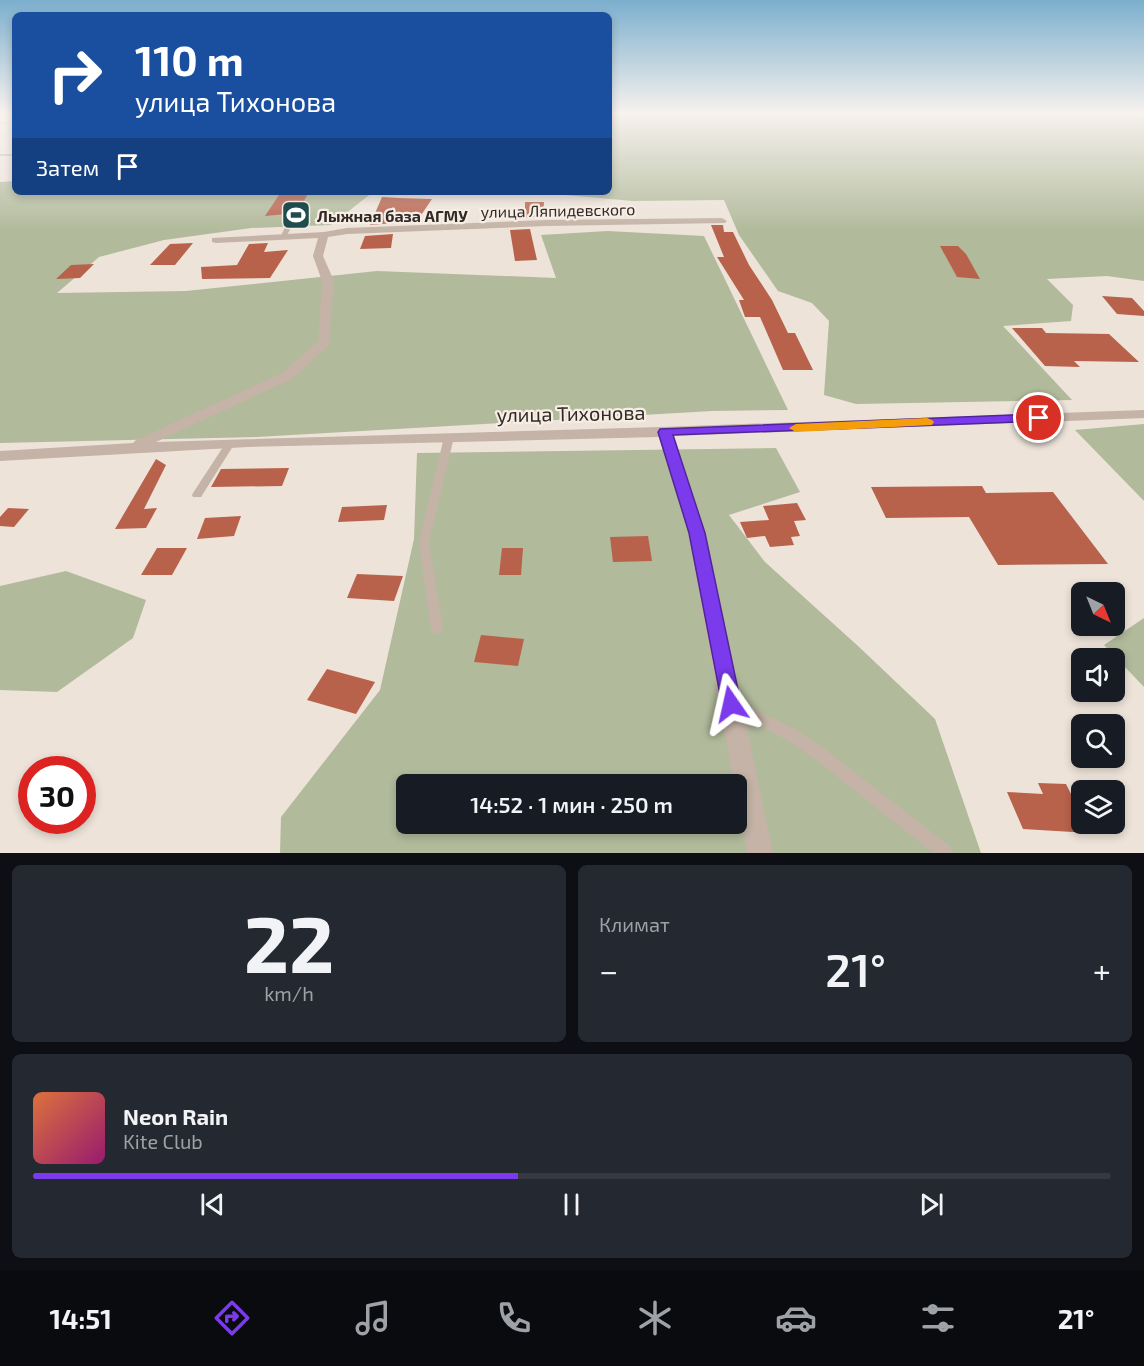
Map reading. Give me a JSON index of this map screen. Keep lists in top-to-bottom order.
{
  "streets": {
    "street": ["улица Ляпидевского", "улица Тихонова"]
  },
  "places": {
    "sports": ["Лыжная база АГМУ"]
  },
  "north": "bottom right",
  "page": {
    "turn": ["110 m", "улица Тихонова"],
    "then": "Затем",
    "limit": "30",
    "trip": "14:52 · 1 мин · 250 m",
    "tile": [
      ["22", "km/h"],
      "Климат"
    ],
    "heat": ["−", "21°", "+"],
    "song": ["Neon Rain", "Kite Club"],
    "tabs": ["14:51", "21°"]
  }
}
